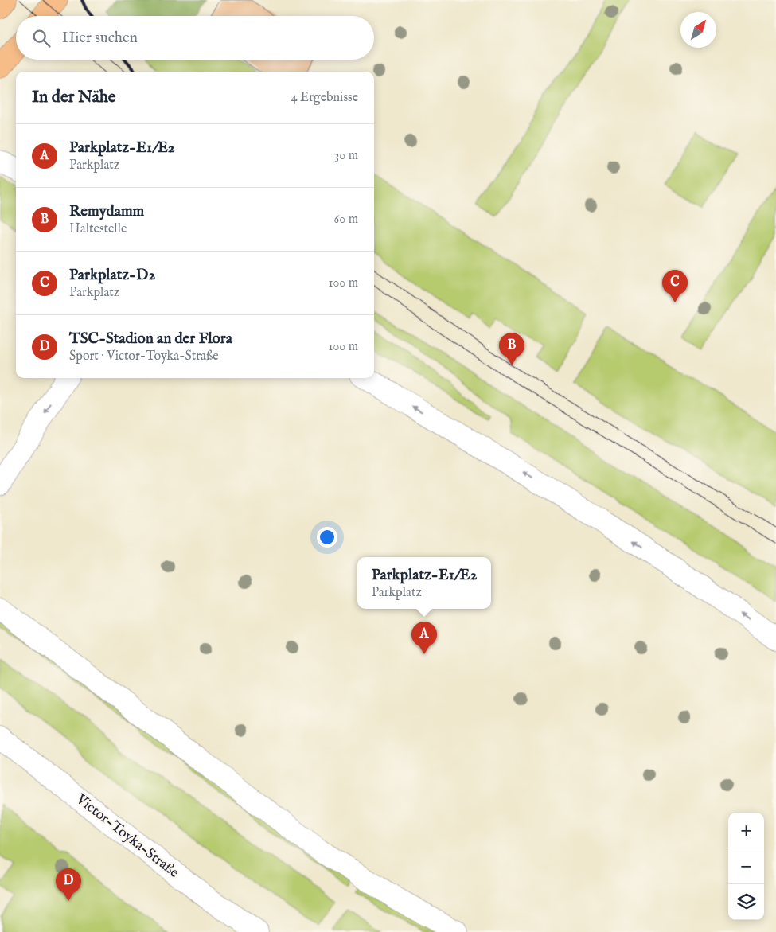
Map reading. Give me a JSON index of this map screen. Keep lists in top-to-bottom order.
{
  "streets": {
    "street": ["Victor-Toyka-Straße"]
  },
  "north": "top right",
  "page": {
    "search": "Hier suchen",
    "heading": ["In der Nähe", "4 Ergebnisse"],
    "list": [
      {
        "mark": "A",
        "name": "Parkplatz-E1/E2",
        "note": "Parkplatz",
        "value": "30 m"
      },
      {
        "mark": "B",
        "name": "Remydamm",
        "note": "Haltestelle",
        "value": "60 m"
      },
      {
        "mark": "C",
        "name": "Parkplatz-D2",
        "note": "Parkplatz",
        "value": "100 m"
      },
      {
        "mark": "D",
        "name": "TSC-Stadion an der Flora",
        "note": "Sport · Victor-Toyka-Straße",
        "value": "100 m"
      }
    ],
    "pins": [
      "C",
      "B",
      "A",
      "D"
    ],
    "popup": ["Parkplatz-E1/E2", "Parkplatz"],
    "map_buttons": ["+", "−"]
  }
}
